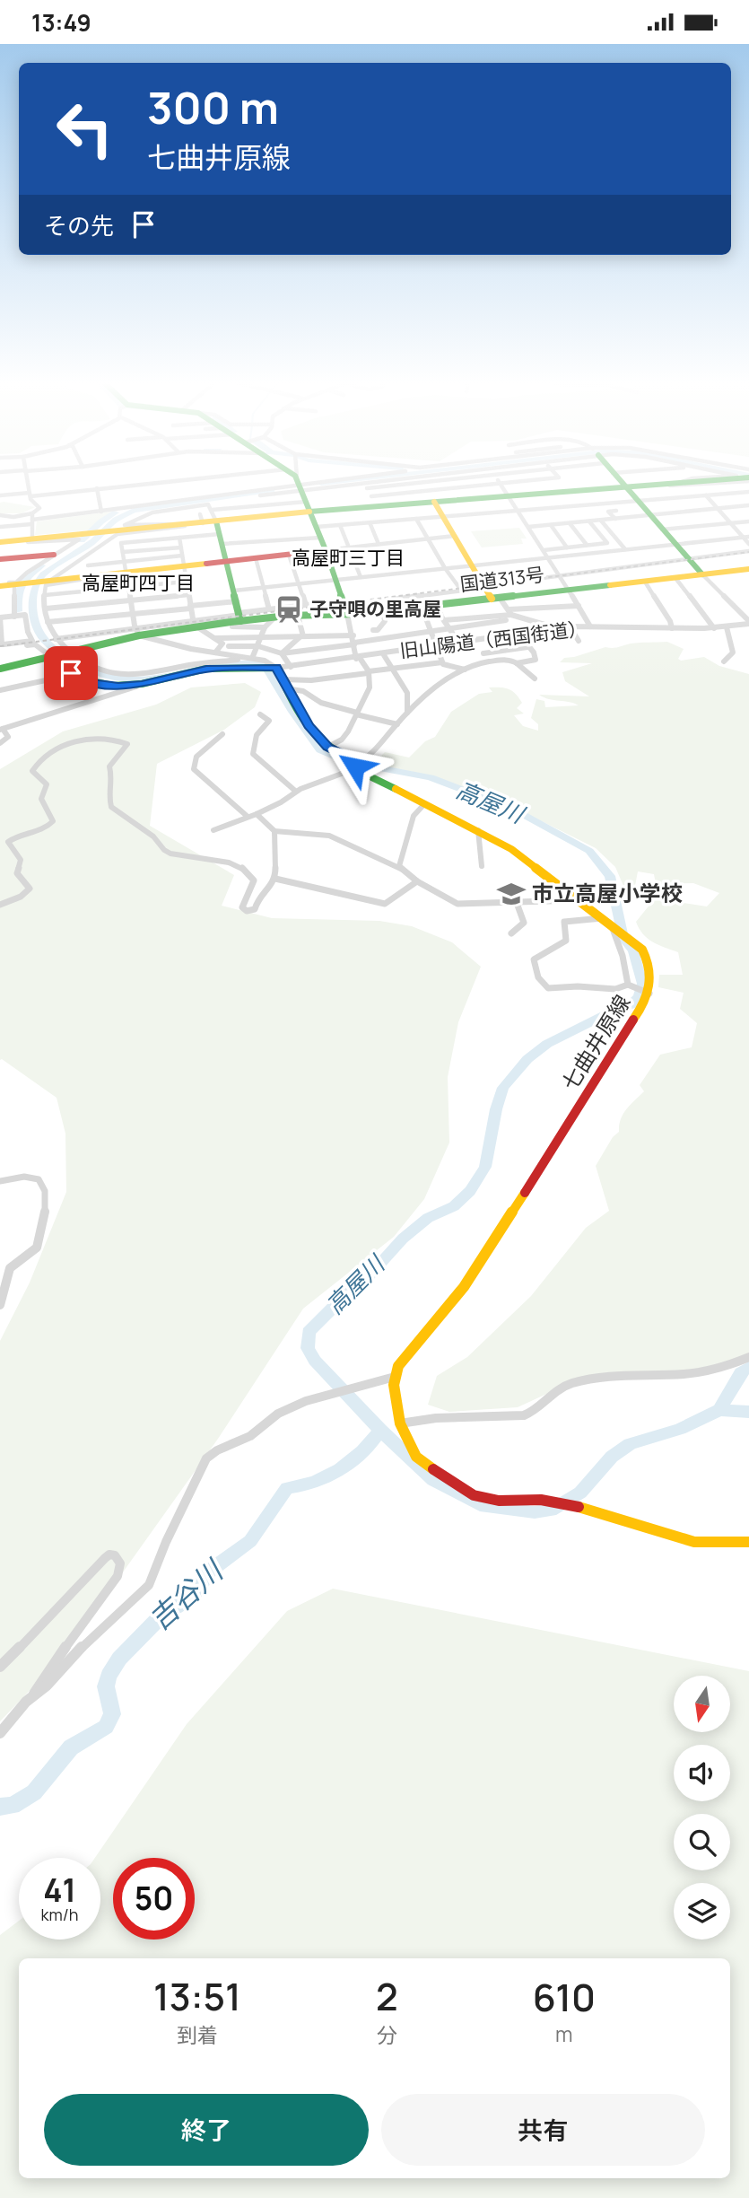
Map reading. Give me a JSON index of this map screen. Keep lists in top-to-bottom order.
{
  "streets": {
    "main road": ["国道313号", "七曲井原線"],
    "street": ["旧山陽道（西国街道）"]
  },
  "crossings": [
    ["旧山陽道（西国街道）", "七曲井原線"]
  ],
  "districts": ["高屋町三丁目", "高屋町四丁目"],
  "water": ["高屋川", "吉谷川"],
  "places": {
    "station": ["子守唄の里高屋"],
    "school or university": ["市立高屋小学校"]
  },
  "north": "bottom",
  "page": {
    "status": "13:49",
    "turn": ["300 m", "七曲井原線"],
    "then": "その先",
    "speed": "41 km/h",
    "limit": "50",
    "eta": [
      "13:51",
      "到着",
      "2",
      "分",
      "610",
      "m"
    ],
    "buttons": ["終了", "共有"]
  }
}
